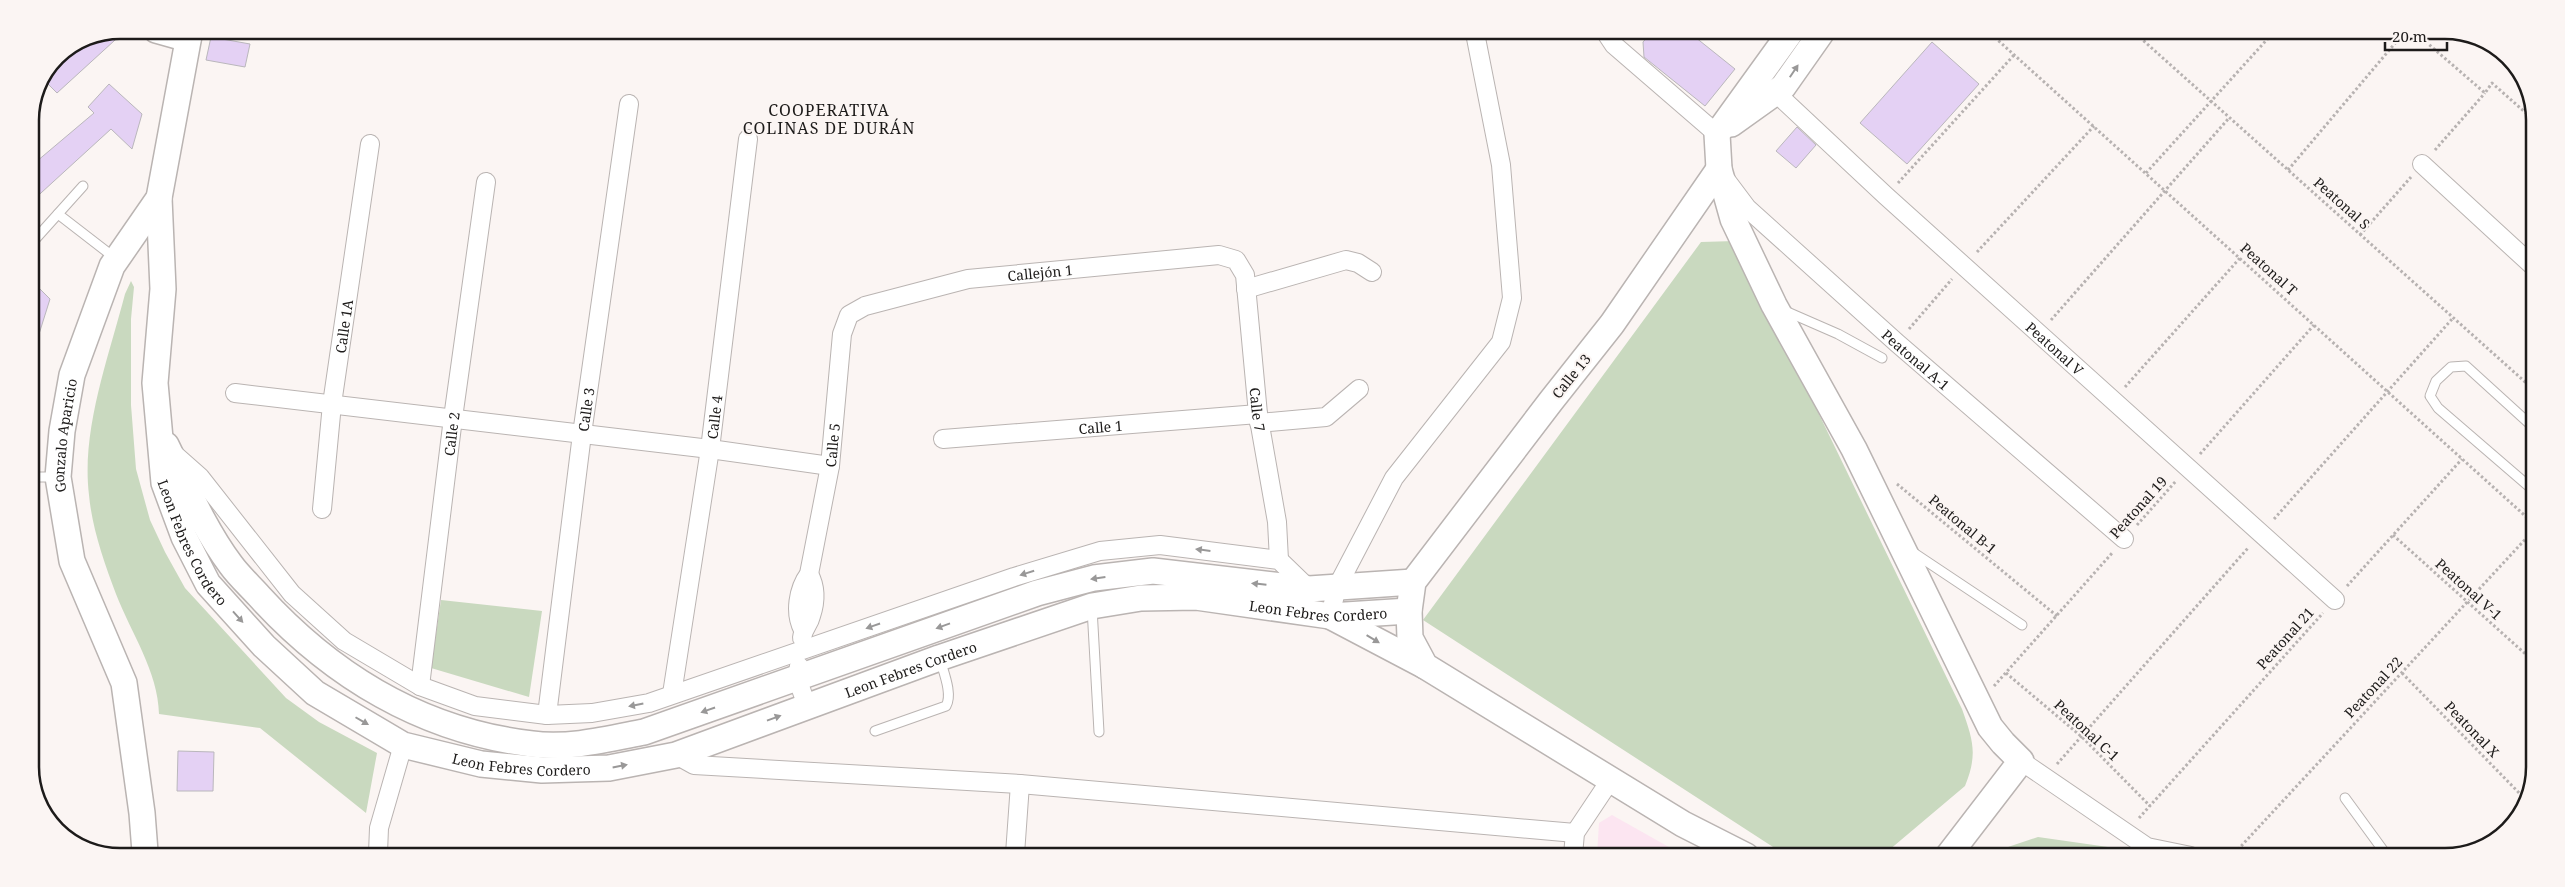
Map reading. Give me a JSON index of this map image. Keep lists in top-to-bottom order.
{
  "streets": {
    "street": [
      "Callejón 1",
      "Calle 1A",
      "Peatonal V",
      "Peatonal A-1",
      "Calle 13",
      "Calle 7",
      "Calle 3",
      "Calle 4",
      "Calle 1",
      "Calle 2",
      "Gonzalo Aparicio",
      "Calle 5",
      "Leon Febres Cordero"
    ],
    "path": [
      "Peatonal S",
      "Peatonal T",
      "Peatonal 19",
      "Peatonal B-1",
      "Peatonal V-1",
      "Peatonal 21",
      "Peatonal 22",
      "Peatonal X",
      "Peatonal C-1"
    ]
  },
  "crossings": [
    ["Peatonal T", "Peatonal 19"],
    ["Peatonal T", "Peatonal 21"],
    ["Callejón 1", "Calle 7"],
    ["Callejón 1", "Calle 5"],
    ["Peatonal V", "Peatonal 19"],
    ["Peatonal V", "Peatonal 21"],
    ["Peatonal A-1", "Calle 13"],
    ["Peatonal A-1", "Peatonal 19"],
    ["Calle 13", "Leon Febres Cordero"],
    ["Calle 7", "Calle 1"],
    ["Gonzalo Aparicio", "Leon Febres Cordero"],
    ["Calle 5", "Leon Febres Cordero"],
    ["Peatonal 19", "Peatonal B-1"],
    ["Peatonal 19", "Peatonal C-1"],
    ["Peatonal V-1", "Peatonal 21"],
    ["Peatonal V-1", "Peatonal 22"],
    ["Peatonal 21", "Peatonal C-1"],
    ["Peatonal 22", "Peatonal X"]
  ],
  "districts": ["COOPERATIVA COLINAS DE DURÁN"],
  "scale_bar": "20 m"
}
